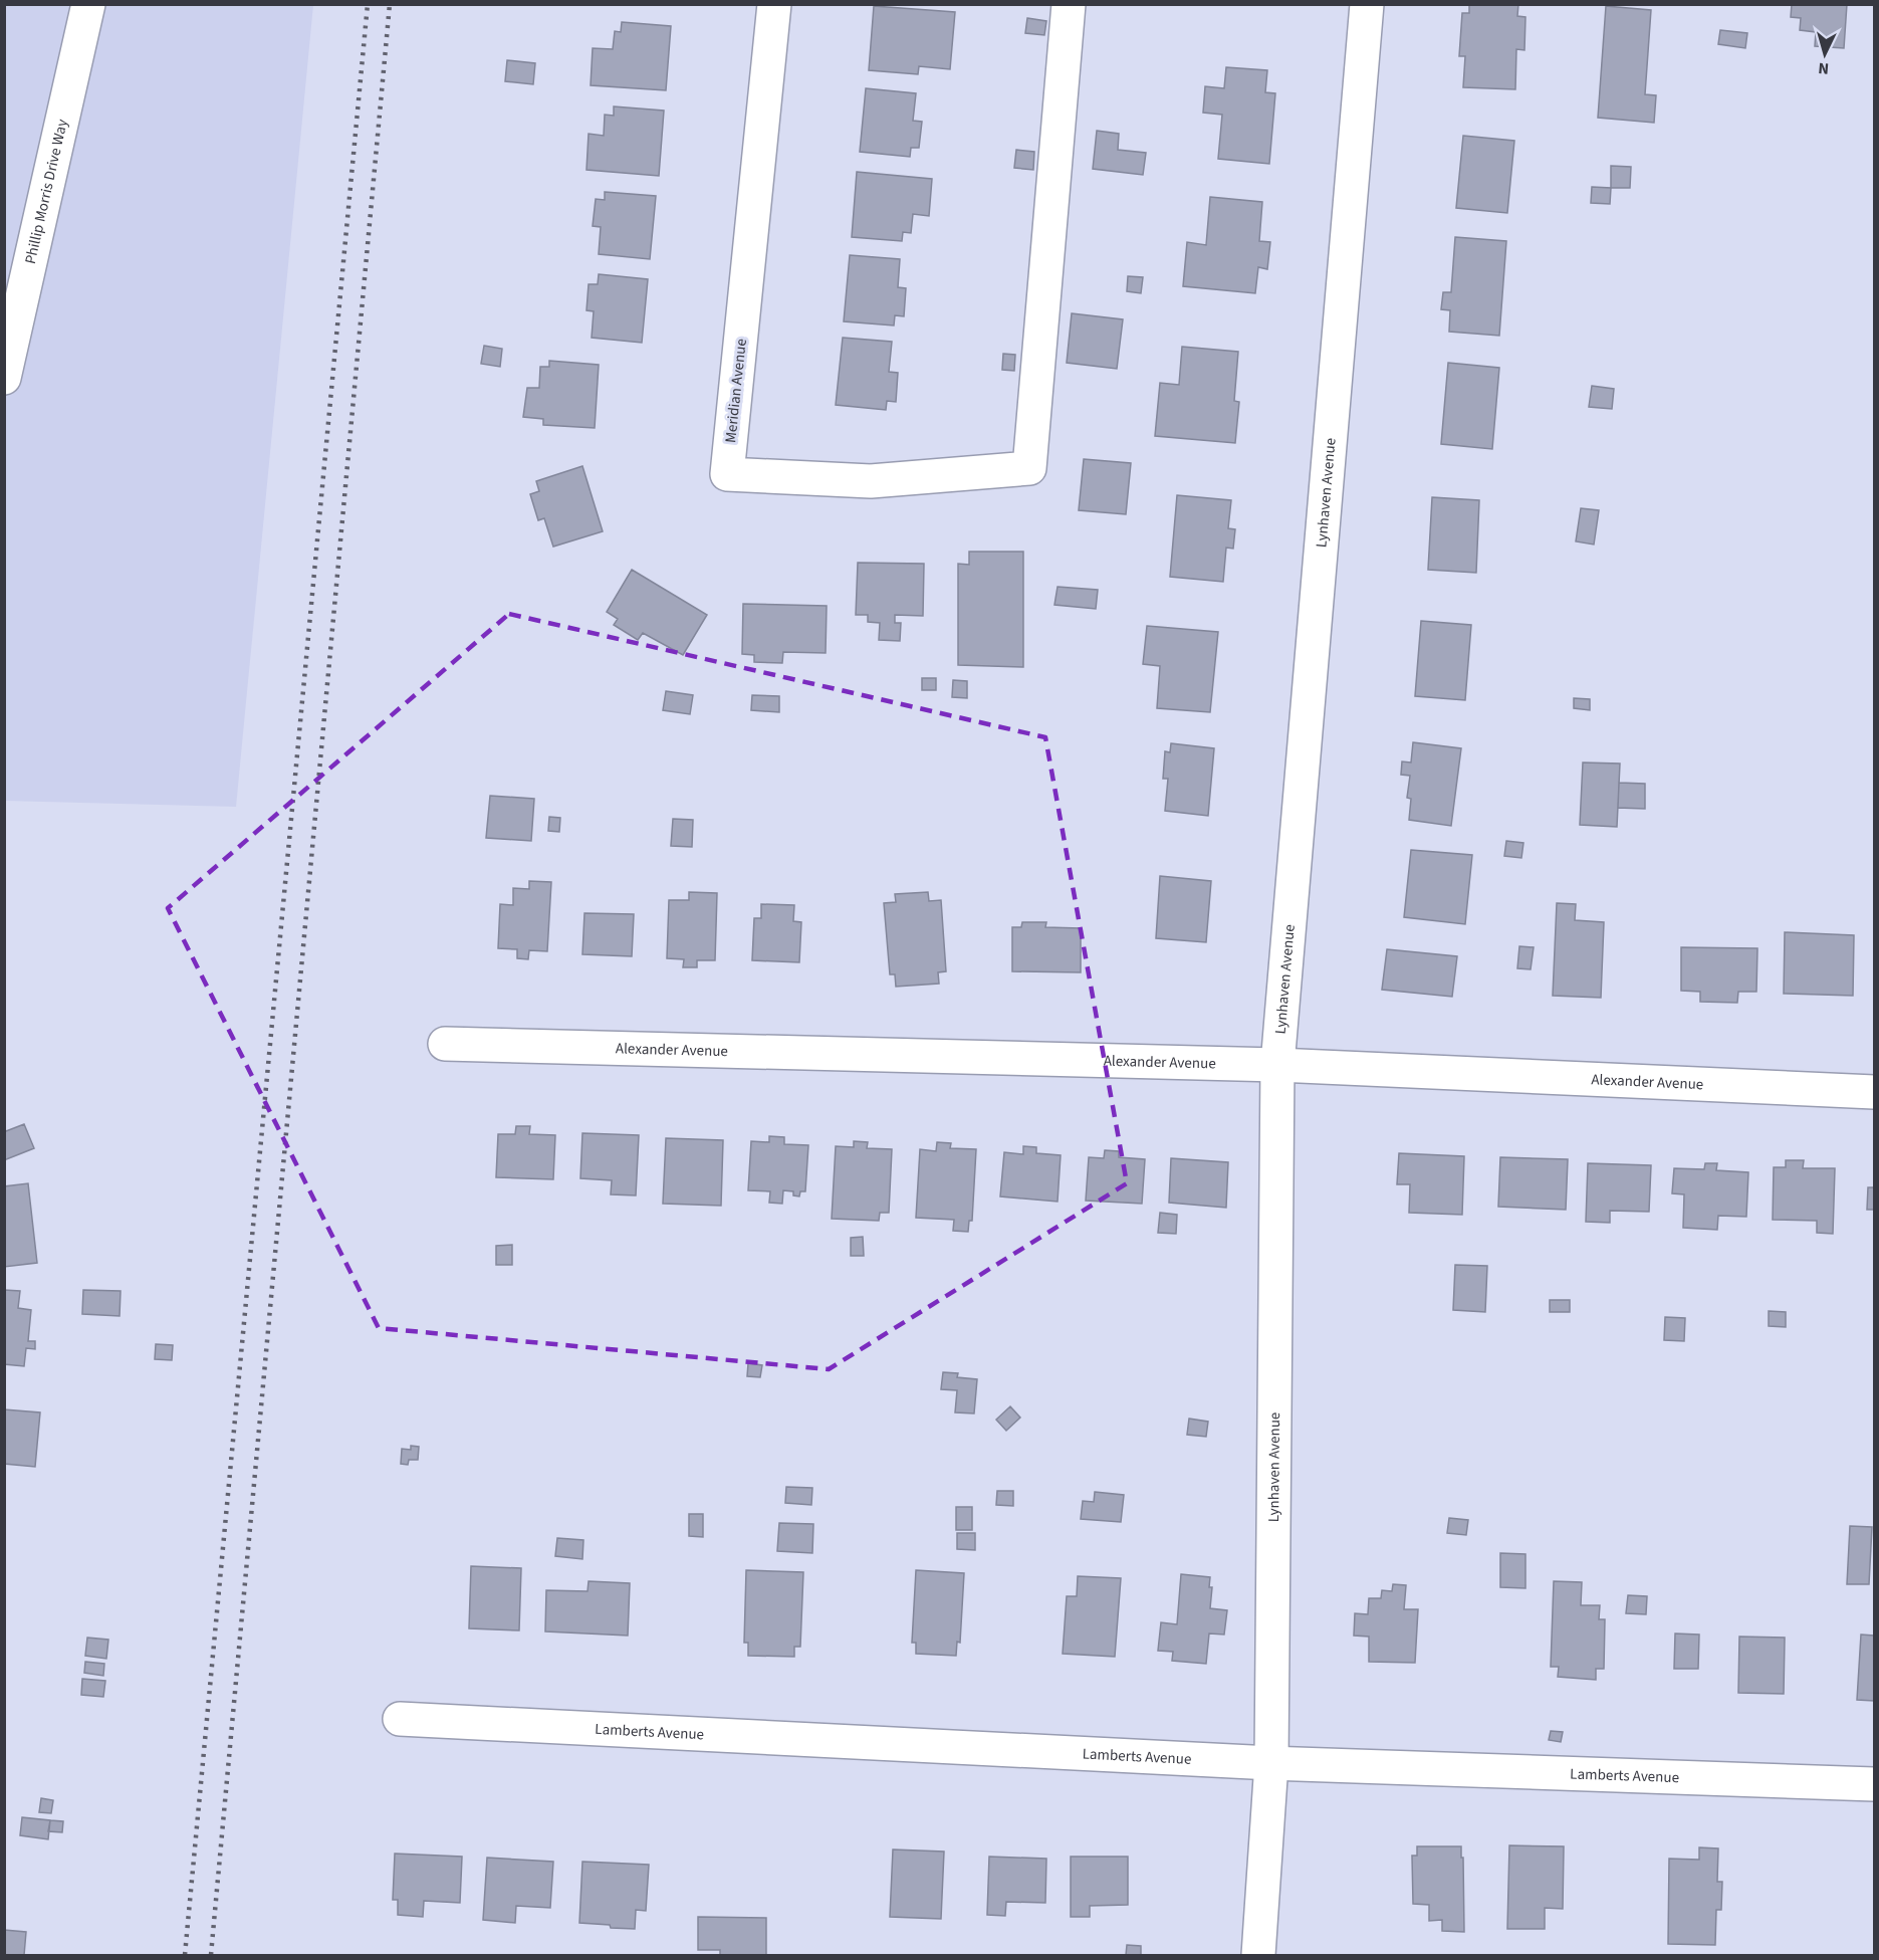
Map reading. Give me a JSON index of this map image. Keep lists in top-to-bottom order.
{
  "streets": {
    "street": [
      "Phillip Morris Drive Way",
      "Meridian Avenue",
      "Lynhaven Avenue",
      "Alexander Avenue",
      "Lamberts Avenue"
    ]
  },
  "crossings": [
    ["Lynhaven Avenue", "Alexander Avenue"],
    ["Lynhaven Avenue", "Lamberts Avenue"]
  ],
  "north": "bottom"
}
